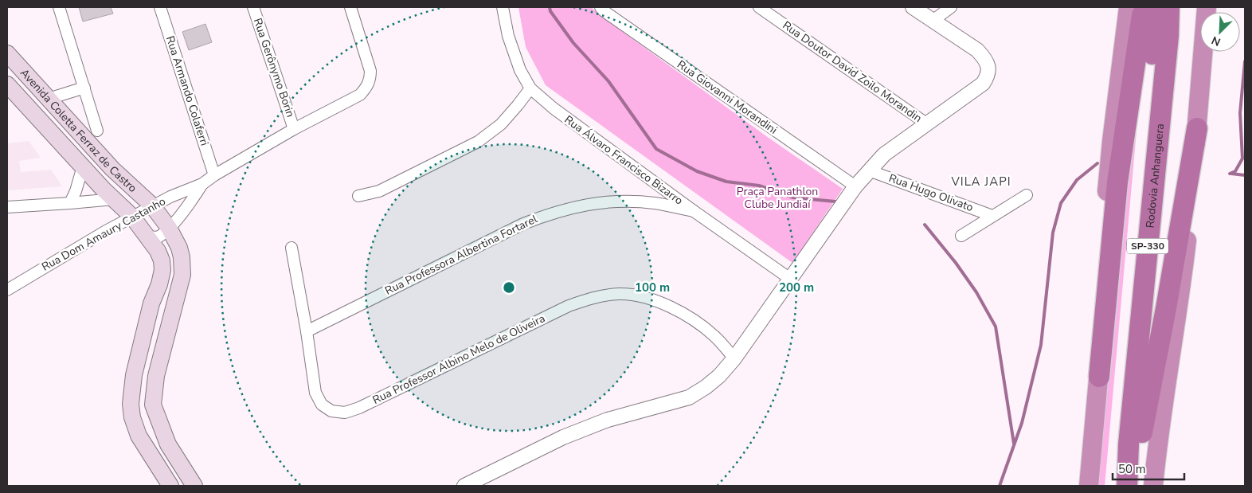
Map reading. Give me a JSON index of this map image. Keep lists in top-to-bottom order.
{
  "streets": {
    "highway": ["Rodovia Anhanguera", "SP-330"],
    "main road": ["Avenida Coletta Ferraz de Castro"],
    "street": [
      "Rua Gerônymo Borin",
      "Rua Doutor David Zoilo Morandin",
      "Rua Armando Colaferri",
      "Rua Giovanni Morandini",
      "Rua Álvaro Francisco Bizarro",
      "Rua Hugo Olivato",
      "Rua Dom Amaury Castanho",
      "Rua Professora Albertina Fortarel",
      "Rua Professor Albino Melo de Oliveira"
    ]
  },
  "crossings": [
    ["Rua Gerônymo Borin", "Rua Dom Amaury Castanho"],
    ["Rua Armando Colaferri", "Rua Dom Amaury Castanho"],
    ["Avenida Coletta Ferraz de Castro", "Rua Dom Amaury Castanho"],
    ["Rua Álvaro Francisco Bizarro", "Rua Professora Albertina Fortarel"],
    ["Rua Professora Albertina Fortarel", "Rua Professor Albino Melo de Oliveira"]
  ],
  "districts": ["VILA JAPI"],
  "parks": ["Praça Panathlon Clube Jundiaí"],
  "scale_bar": "50 m",
  "north": "bottom left",
  "rings": ["100 m", "200 m"]
}
